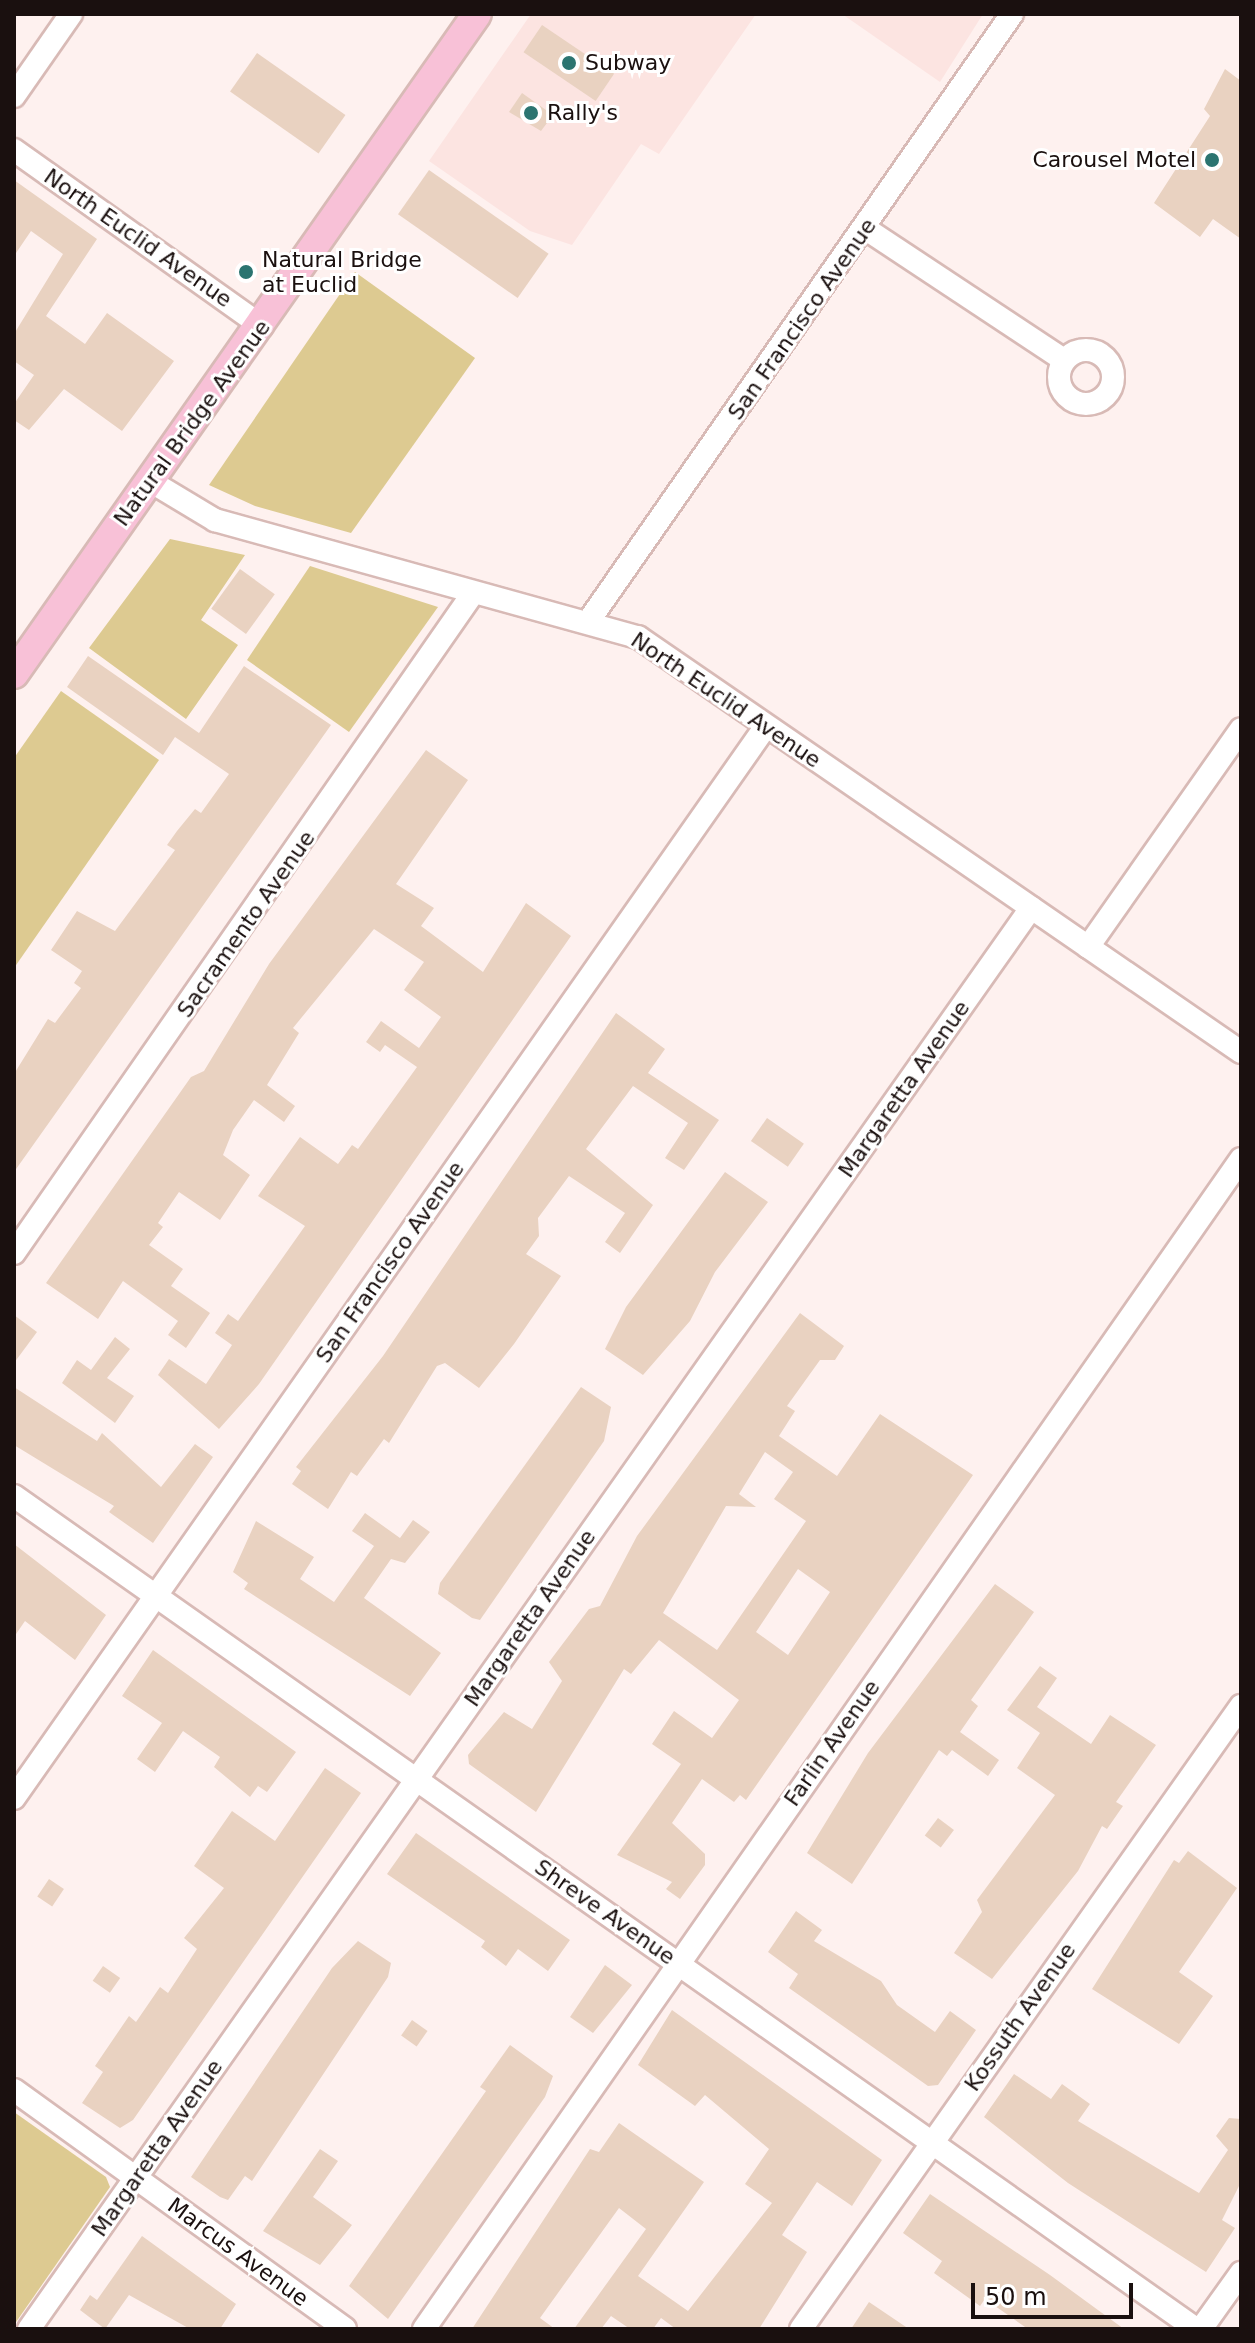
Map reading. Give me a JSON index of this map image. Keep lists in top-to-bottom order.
{
  "streets": {
    "main road": ["Natural Bridge Avenue"],
    "street": [
      "North Euclid Avenue",
      "San Francisco Avenue",
      "Sacramento Avenue",
      "Margaretta Avenue",
      "Farlin Avenue",
      "Shreve Avenue",
      "Kossuth Avenue",
      "Marcus Avenue"
    ]
  },
  "crossings": [
    ["North Euclid Avenue", "San Francisco Avenue"],
    ["North Euclid Avenue", "Natural Bridge Avenue"],
    ["North Euclid Avenue", "Sacramento Avenue"],
    ["North Euclid Avenue", "Margaretta Avenue"],
    ["San Francisco Avenue", "Shreve Avenue"],
    ["Margaretta Avenue", "Shreve Avenue"],
    ["Margaretta Avenue", "Marcus Avenue"],
    ["Farlin Avenue", "Shreve Avenue"],
    ["Shreve Avenue", "Kossuth Avenue"]
  ],
  "places": [
    "Subway",
    "Rally's",
    "Carousel Motel",
    "Natural Bridge at Euclid"
  ],
  "scale_bar": "50 m"
}
